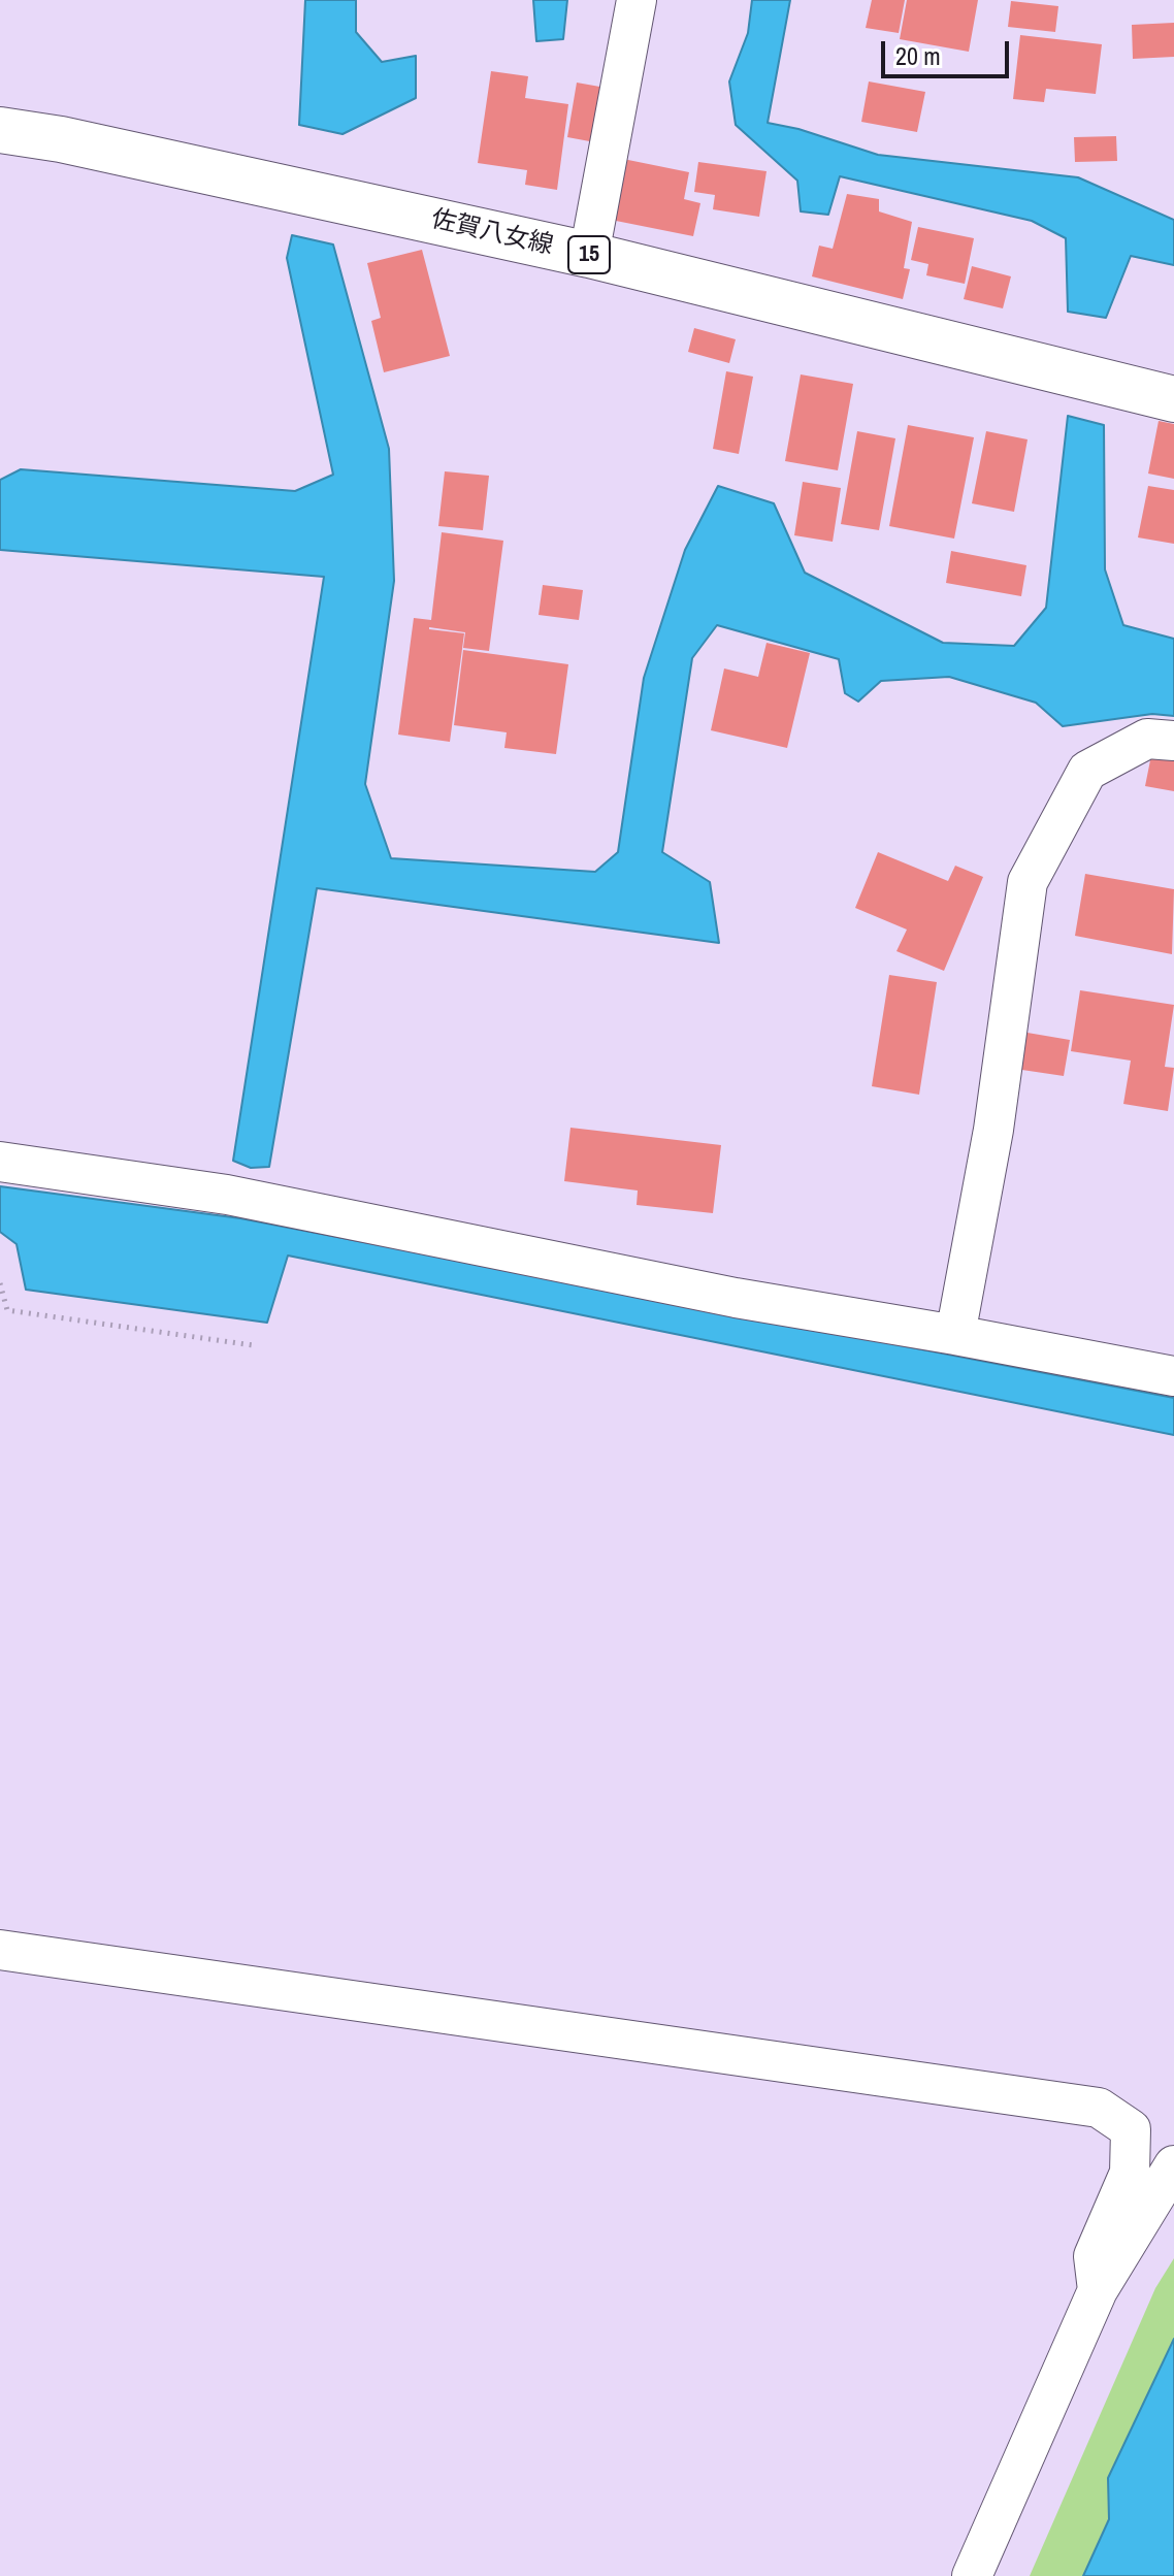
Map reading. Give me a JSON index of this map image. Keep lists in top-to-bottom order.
{
  "streets": {
    "main road": ["佐賀八女線", "15"]
  },
  "scale_bar": "20 m"
}
